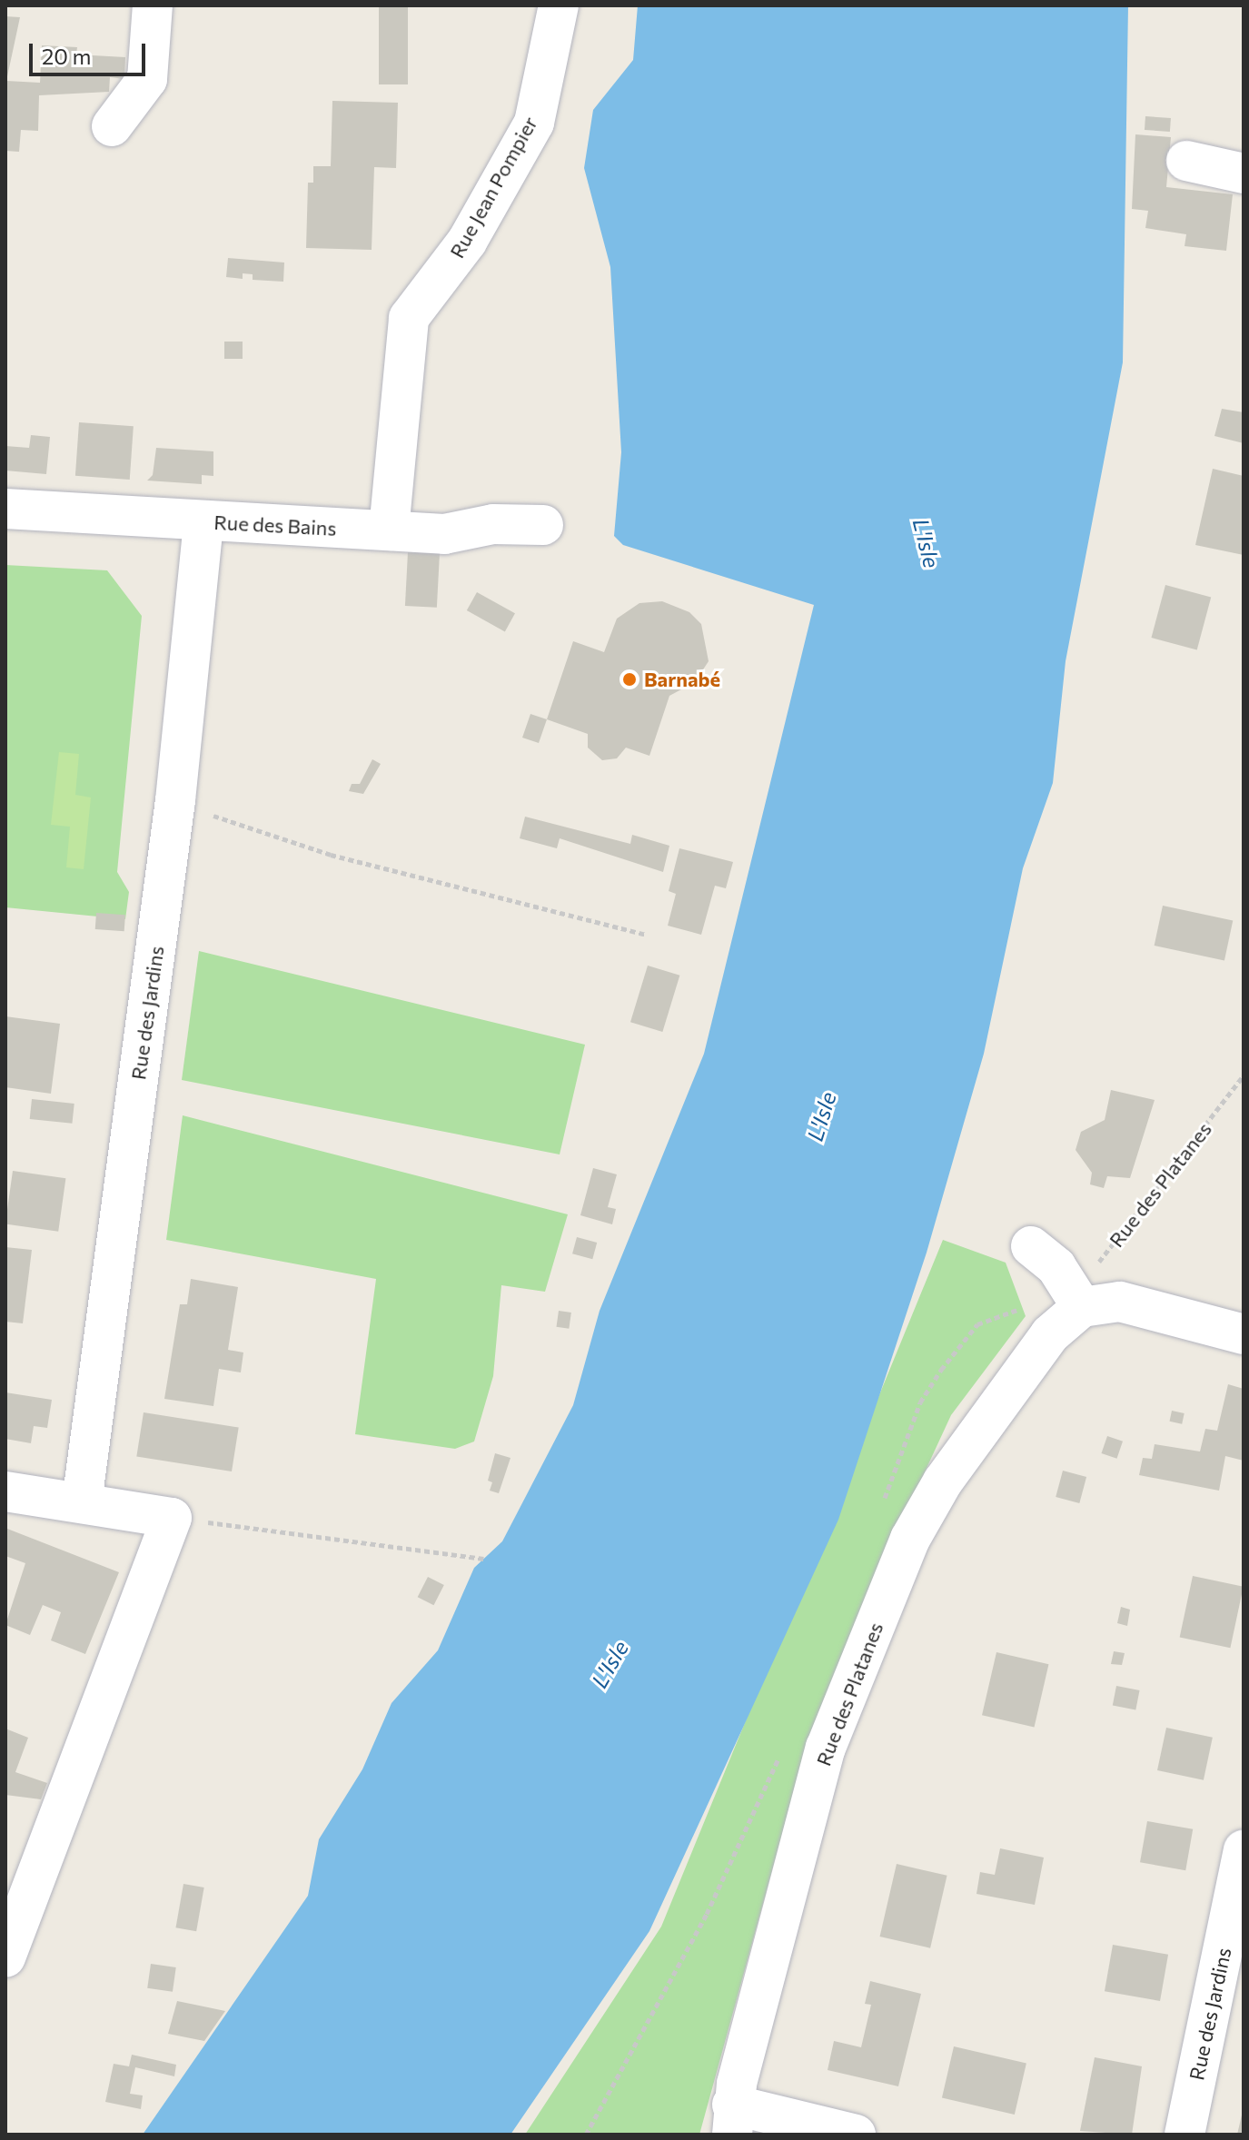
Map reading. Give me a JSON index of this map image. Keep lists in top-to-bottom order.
{
  "streets": {
    "street": [
      "Rue Jean Pompier",
      "Rue des Bains",
      "Rue des Jardins",
      "Rue des Platanes"
    ]
  },
  "crossings": [
    ["Rue Jean Pompier", "Rue des Bains"],
    ["Rue des Bains", "Rue des Jardins"]
  ],
  "water": ["L'Isle"],
  "places": ["Barnabé"],
  "scale_bar": "20 m"
}
